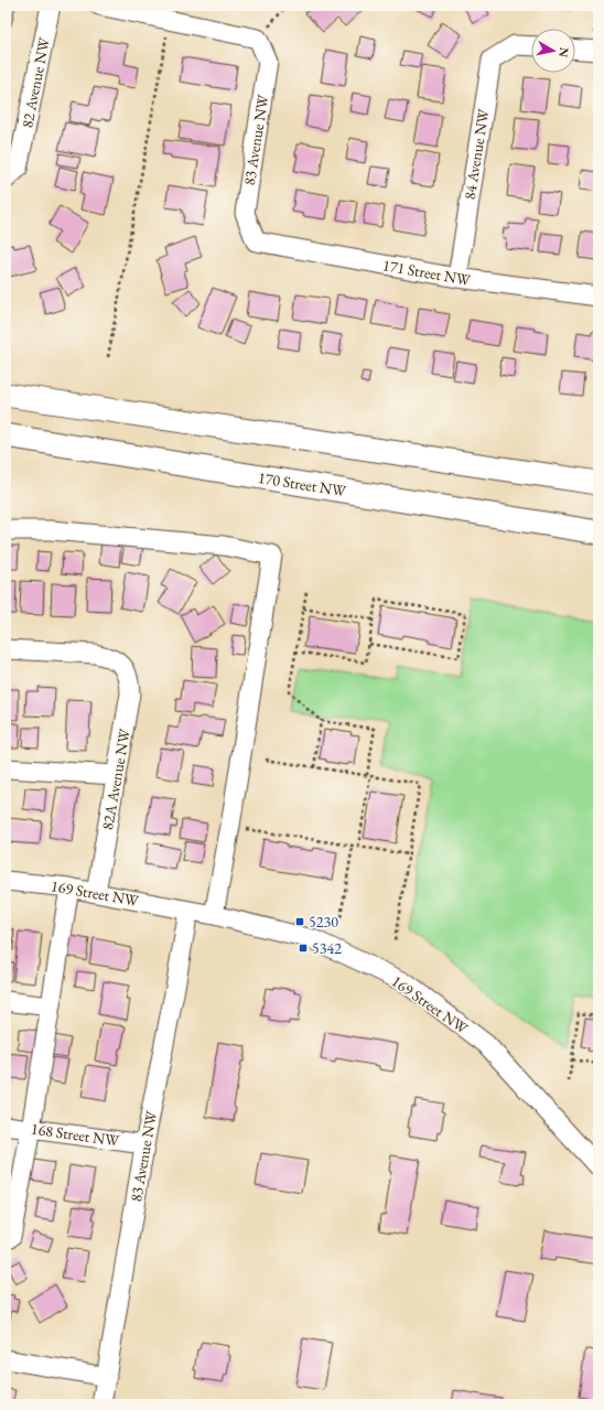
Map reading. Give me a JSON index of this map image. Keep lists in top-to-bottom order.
{
  "streets": {
    "main road": ["170 Street NW"],
    "street": [
      "82 Avenue NW",
      "83 Avenue NW",
      "84 Avenue NW",
      "171 Street NW",
      "82A Avenue NW",
      "169 Street NW",
      "168 Street NW"
    ]
  },
  "crossings": [
    ["83 Avenue NW", "171 Street NW"],
    ["83 Avenue NW", "169 Street NW"],
    ["83 Avenue NW", "168 Street NW"],
    ["84 Avenue NW", "171 Street NW"],
    ["82A Avenue NW", "169 Street NW"]
  ],
  "places": {
    "transit": ["5230", "5342"]
  },
  "north": "right"
}
